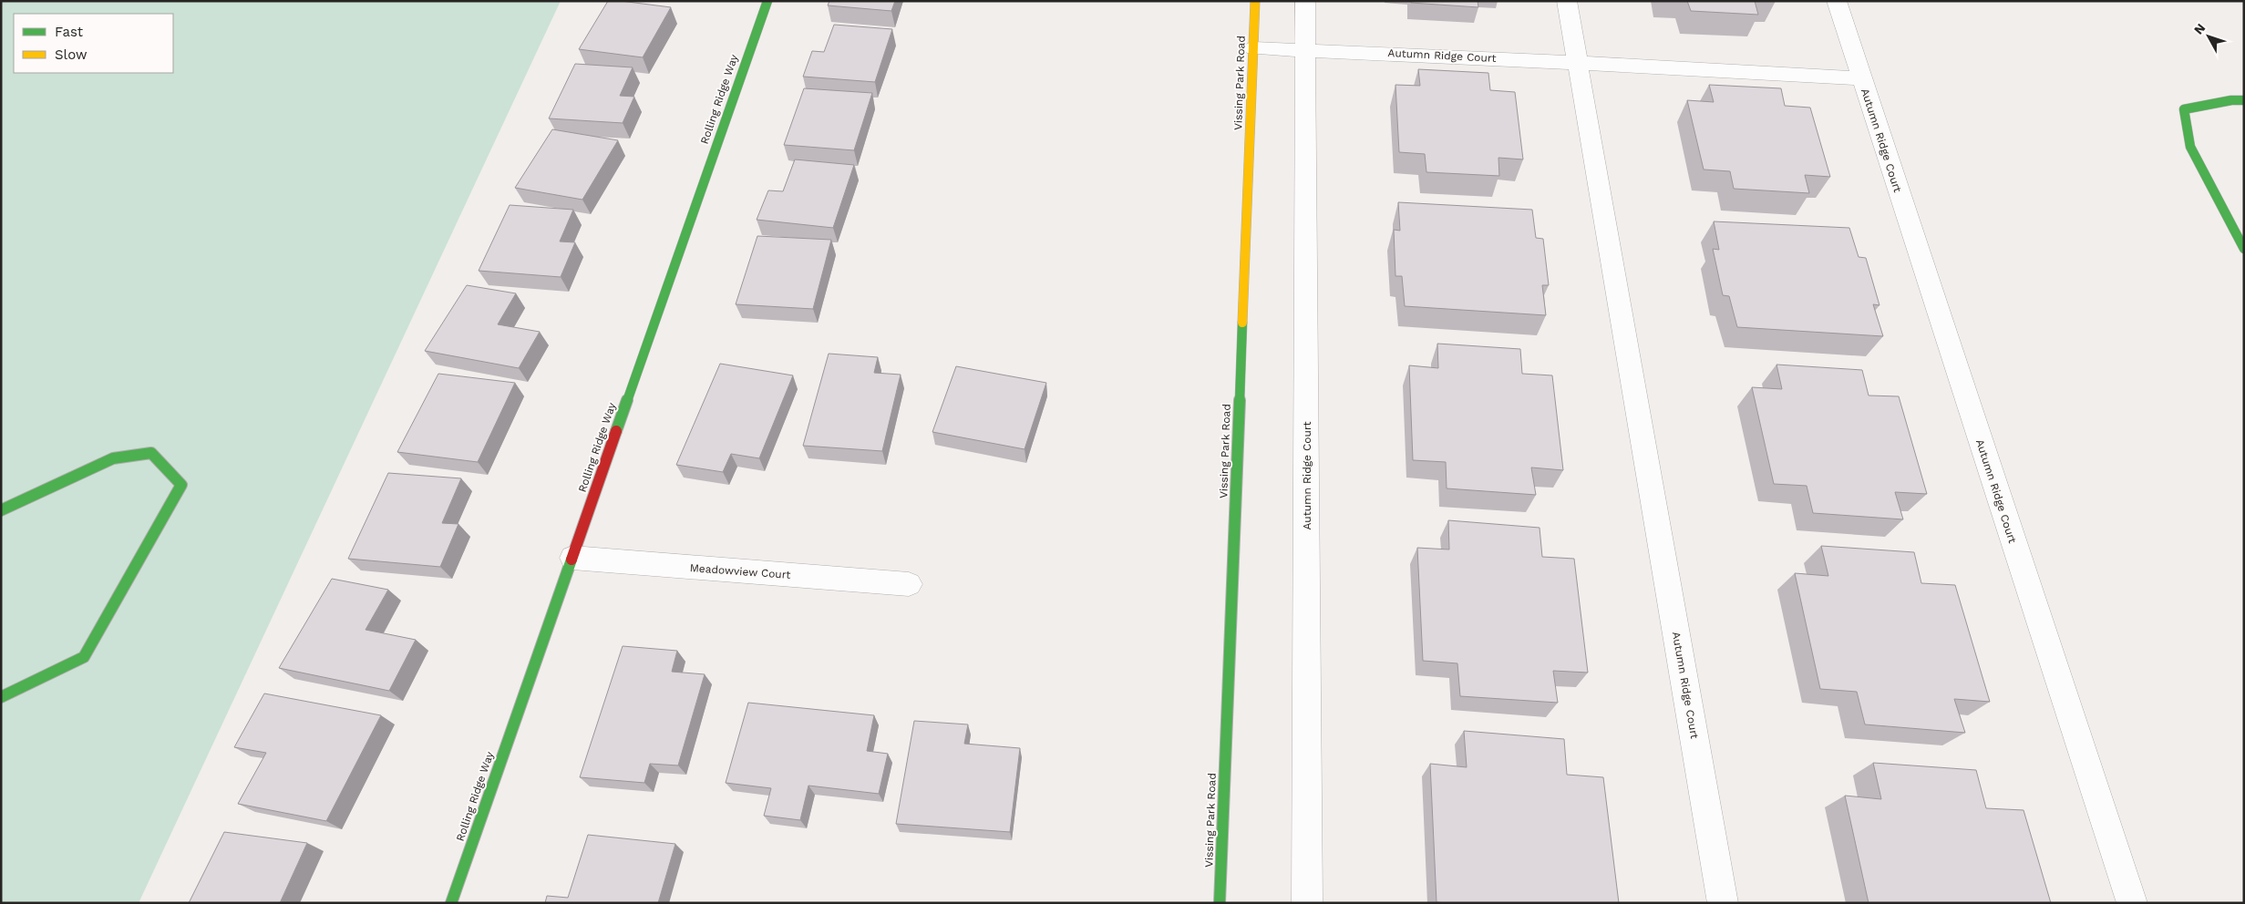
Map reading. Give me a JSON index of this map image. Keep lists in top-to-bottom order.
{
  "streets": {
    "street": [
      "Autumn Ridge Court",
      "Vissing Park Road",
      "Rolling Ridge Way",
      "Meadowview Court"
    ]
  },
  "crossings": [
    ["Autumn Ridge Court", "Vissing Park Road"],
    ["Rolling Ridge Way", "Meadowview Court"]
  ],
  "legend": ["Fast", "Slow"],
  "north": "top left"
}
